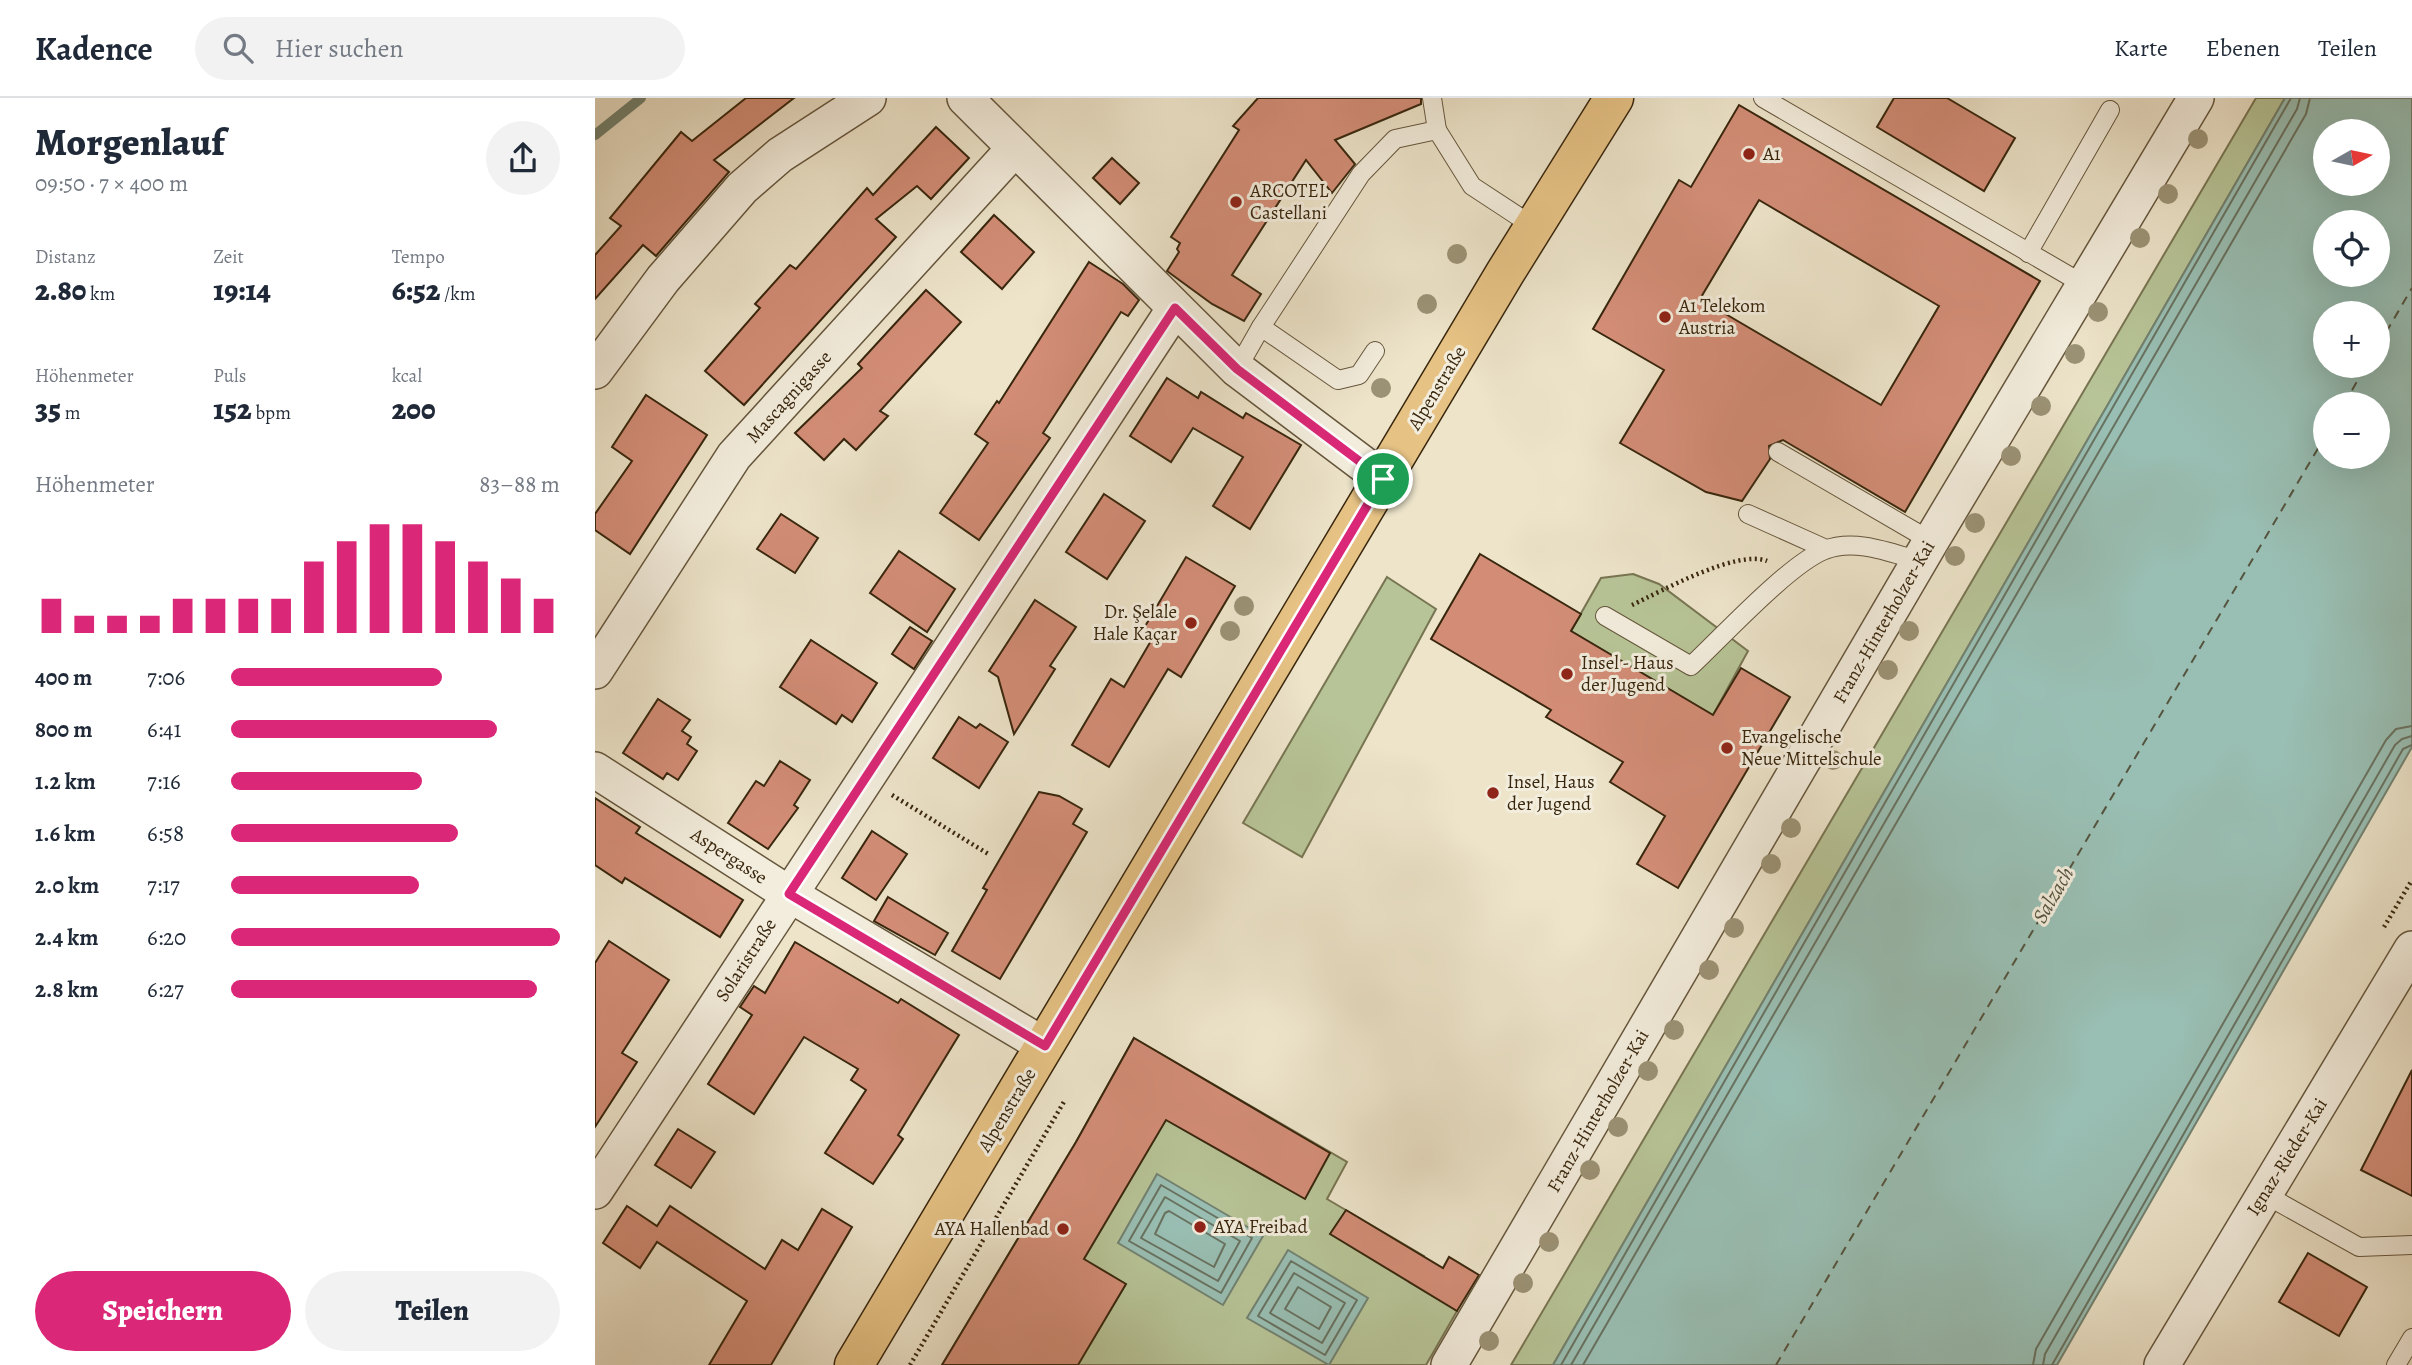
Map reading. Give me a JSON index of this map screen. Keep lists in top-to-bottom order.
{
  "streets": {
    "main road": ["Alpenstraße"],
    "street": [
      "Mascagnigasse",
      "Franz-Hinterholzer-Kai",
      "Aspergasse",
      "Solaristraße",
      "Ignaz-Rieder-Kai"
    ]
  },
  "crossings": [
    ["Alpenstraße", "Aspergasse"],
    ["Aspergasse", "Solaristraße"]
  ],
  "water": ["Salzach"],
  "places": [
    "A1",
    "ARCOTEL Castellani",
    "A1 Telekom Austria",
    "Dr. Şelale Hale Kaçar",
    "Insel - Haus der Jugend",
    "Evangelische Neue Mittelschule",
    "Insel, Haus der Jugend",
    "AYA Freibad",
    "AYA Hallenbad"
  ],
  "north": "right",
  "page": {
    "header": "Kadence",
    "search": "Hier suchen",
    "nav": ["Karte", "Ebenen", "Teilen"],
    "heading": ["Morgenlauf", "09:50 · 7 × 400 m"],
    "map_buttons": ["+", "−"],
    "stats": [
      ["Distanz", "2.80 km"],
      ["Zeit", "19:14"],
      ["Tempo", "6:52 /km"],
      ["Höhenmeter", "35 m"],
      ["Puls", "152 bpm"],
      ["kcal", "200"]
    ],
    "chart": ["Höhenmeter", "83–88 m"],
    "list": [
      {
        "name": "400 m",
        "note": "7:06"
      },
      {
        "name": "800 m",
        "note": "6:41"
      },
      {
        "name": "1.2 km",
        "note": "7:16"
      },
      {
        "name": "1.6 km",
        "note": "6:58"
      },
      {
        "name": "2.0 km",
        "note": "7:17"
      },
      {
        "name": "2.4 km",
        "note": "6:20"
      },
      {
        "name": "2.8 km",
        "note": "6:27"
      }
    ],
    "buttons": ["Speichern", "Teilen"]
  }
}
